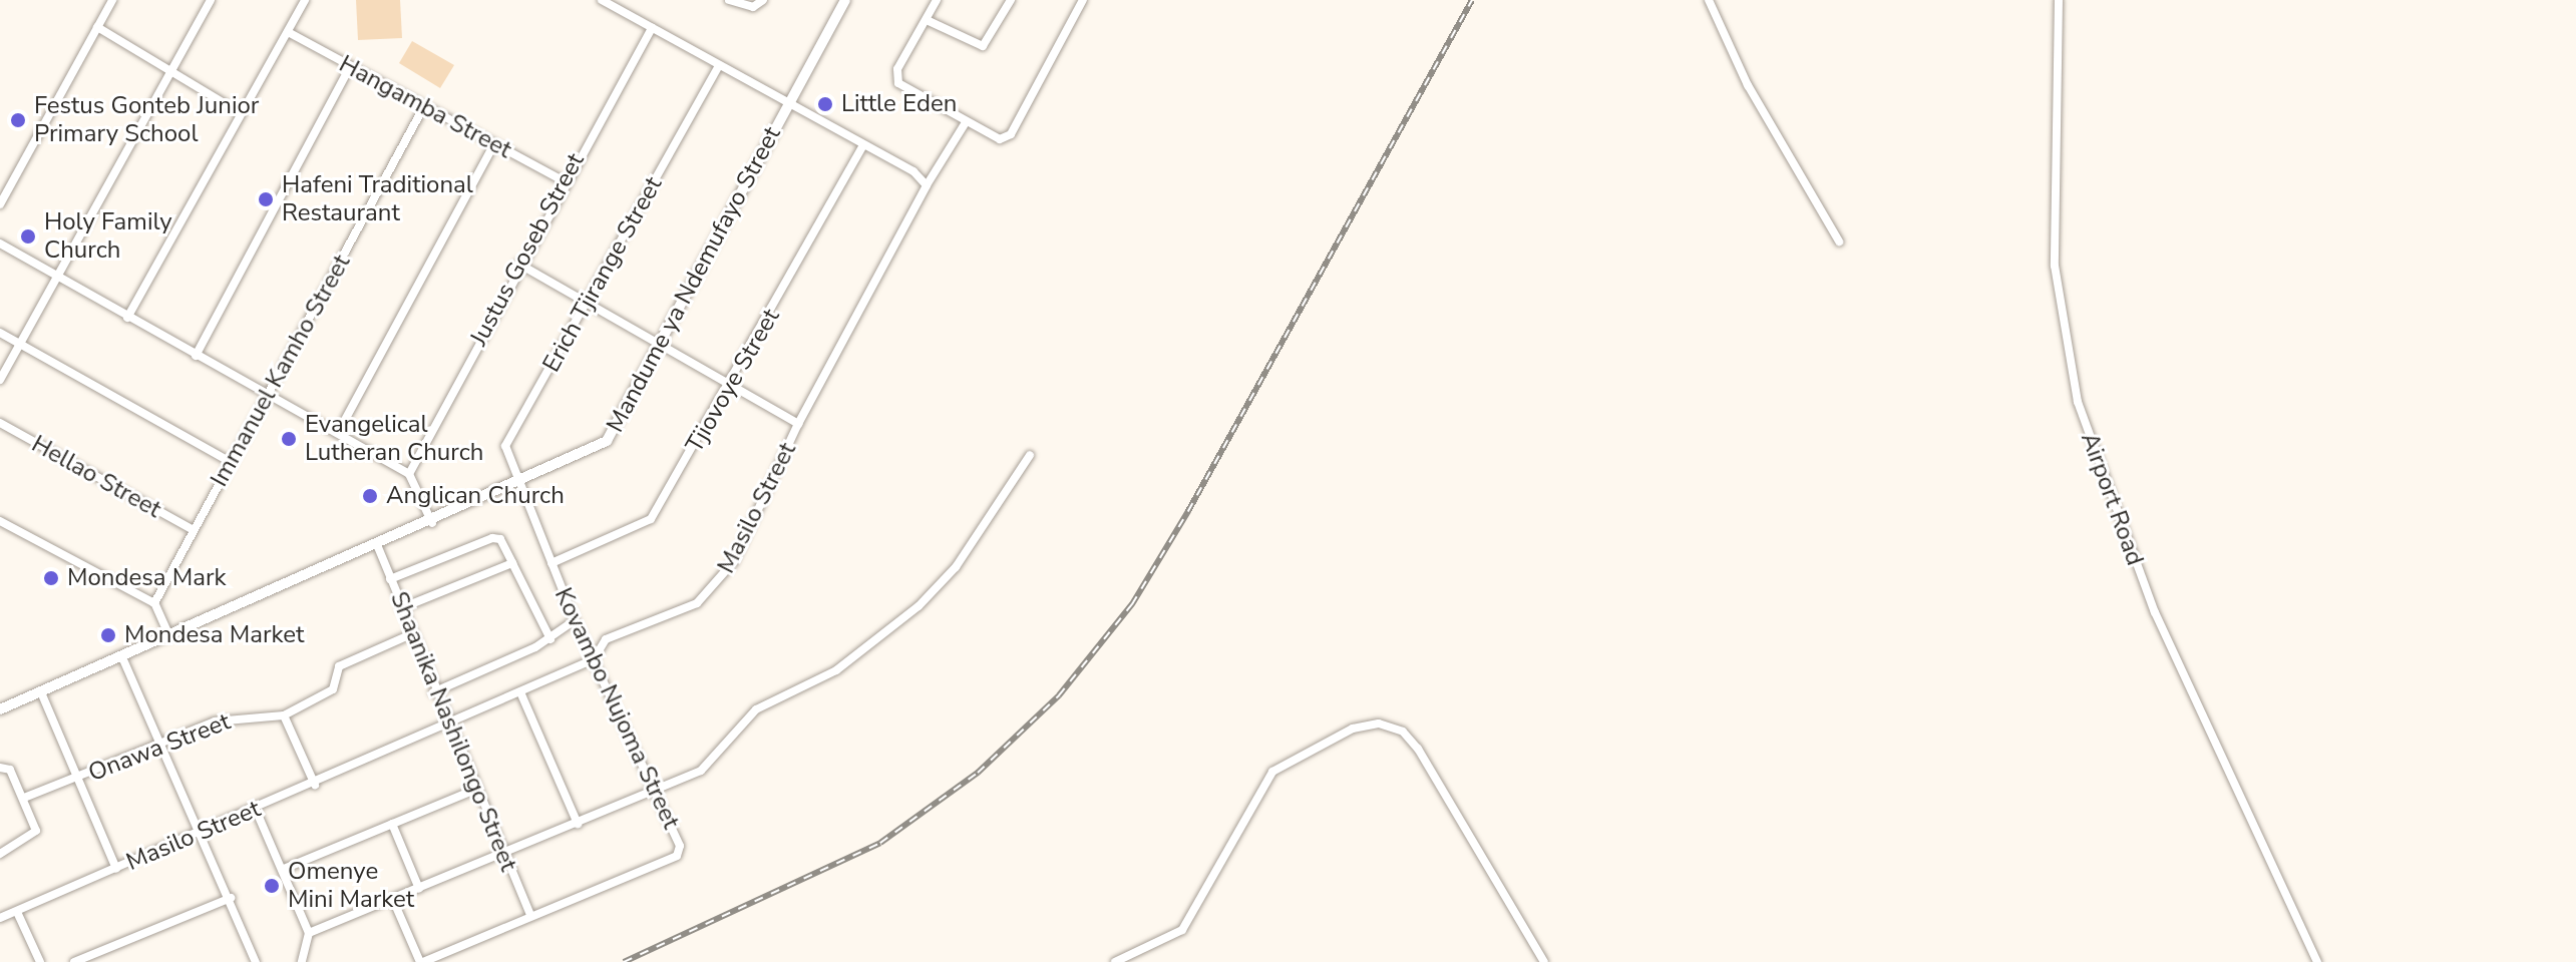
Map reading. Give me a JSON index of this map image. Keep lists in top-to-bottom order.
{
  "streets": {
    "street": [
      "Hangamba Street",
      "Justus Goseb Street",
      "Erich Tjirange Street",
      "Mandume ya Ndemufayo Street",
      "Immanuel Kamho Street",
      "Tjiovoye Street",
      "Hellao Street",
      "Airport Road",
      "Masilo Street",
      "Kovambo Nujoma Street",
      "Shaanika Nashilongo Street",
      "Onawa Street"
    ]
  },
  "crossings": [
    ["Hangamba Street", "Justus Goseb Street"],
    ["Hangamba Street", "Immanuel Kamho Street"],
    ["Erich Tjirange Street", "Mandume ya Ndemufayo Street"],
    ["Erich Tjirange Street", "Kovambo Nujoma Street"],
    ["Mandume ya Ndemufayo Street", "Kovambo Nujoma Street"],
    ["Mandume ya Ndemufayo Street", "Shaanika Nashilongo Street"],
    ["Immanuel Kamho Street", "Hellao Street"],
    ["Tjiovoye Street", "Kovambo Nujoma Street"],
    ["Masilo Street", "Kovambo Nujoma Street"],
    ["Masilo Street", "Shaanika Nashilongo Street"],
    ["Kovambo Nujoma Street", "Shaanika Nashilongo Street"],
    ["Shaanika Nashilongo Street", "Onawa Street"]
  ],
  "places": [
    "Little Eden",
    "Festus Gonteb Junior Primary School",
    "Hafeni Traditional Restaurant",
    "Holy Family Church",
    "Evangelical Lutheran Church",
    "Anglican Church",
    "Mondesa Mark",
    "Mondesa Market",
    "Omenye Mini Market"
  ]
}
